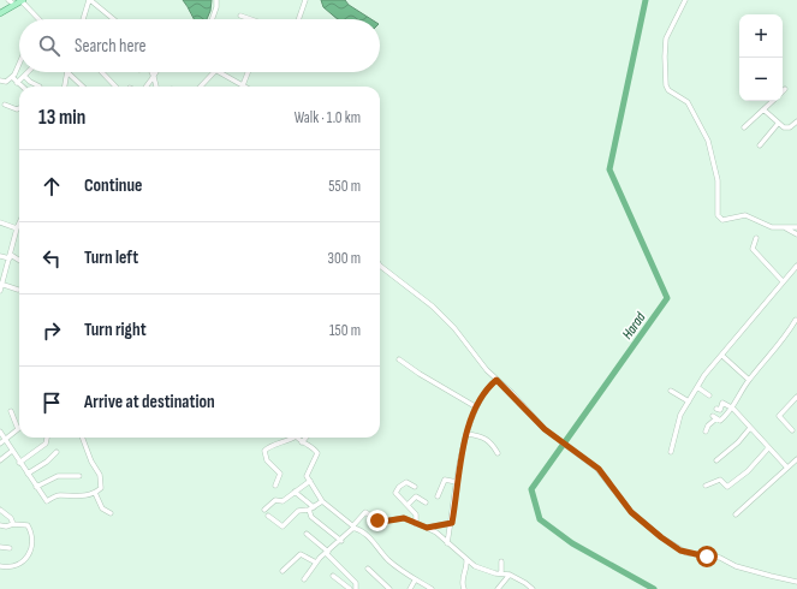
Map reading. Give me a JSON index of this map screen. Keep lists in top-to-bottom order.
{
  "water": ["Harad"],
  "page": {
    "map_buttons": ["+", "−"],
    "search": "Search here",
    "heading": ["13 min", "Walk · 1.0 km"],
    "list": [
      ["Continue", "550 m"],
      ["Turn left", "300 m"],
      ["Turn right", "150 m"],
      "Arrive at destination"
    ]
  }
}
